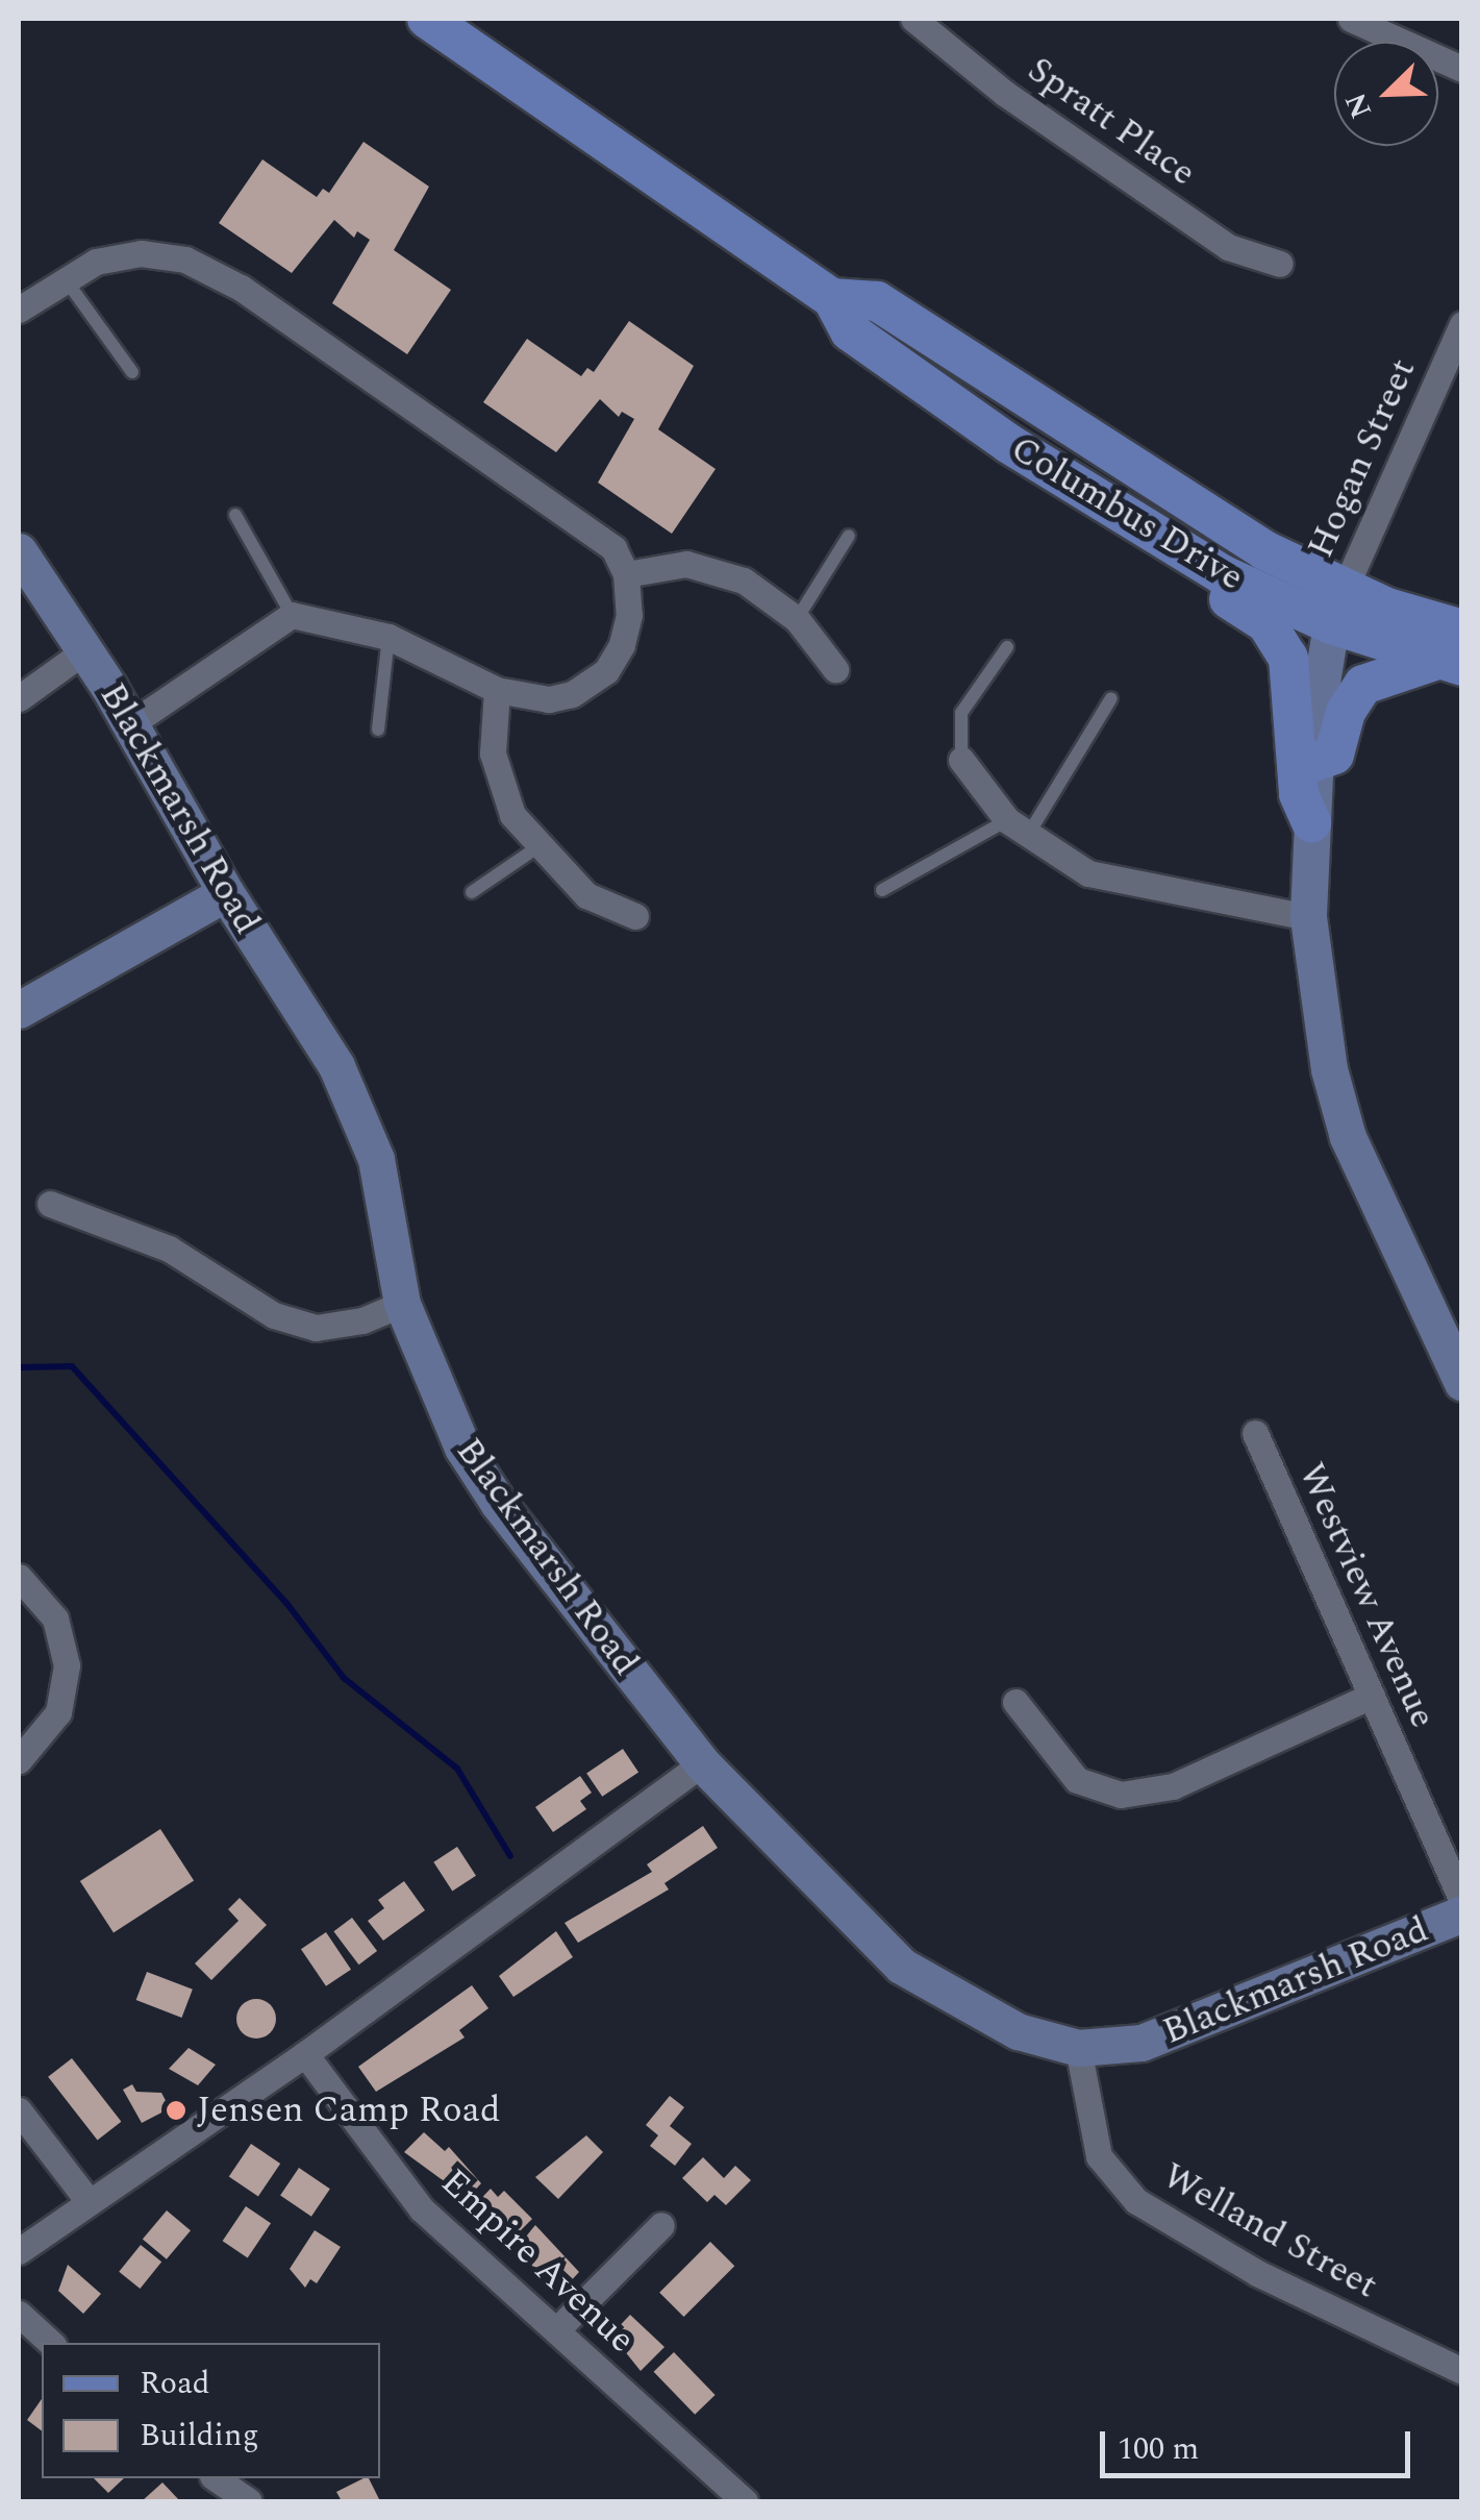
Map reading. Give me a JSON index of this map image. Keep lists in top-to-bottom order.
{
  "streets": {
    "main road": ["Columbus Drive"],
    "street": [
      "Spratt Place",
      "Hogan Street",
      "Blackmarsh Road",
      "Westview Avenue",
      "Welland Street",
      "Empire Avenue"
    ]
  },
  "crossings": [
    ["Hogan Street", "Columbus Drive"],
    ["Blackmarsh Road", "Welland Street"]
  ],
  "places": ["Jensen Camp Road"],
  "legend": ["Road", "Building"],
  "scale_bar": "100 m",
  "north": "bottom left"
}
